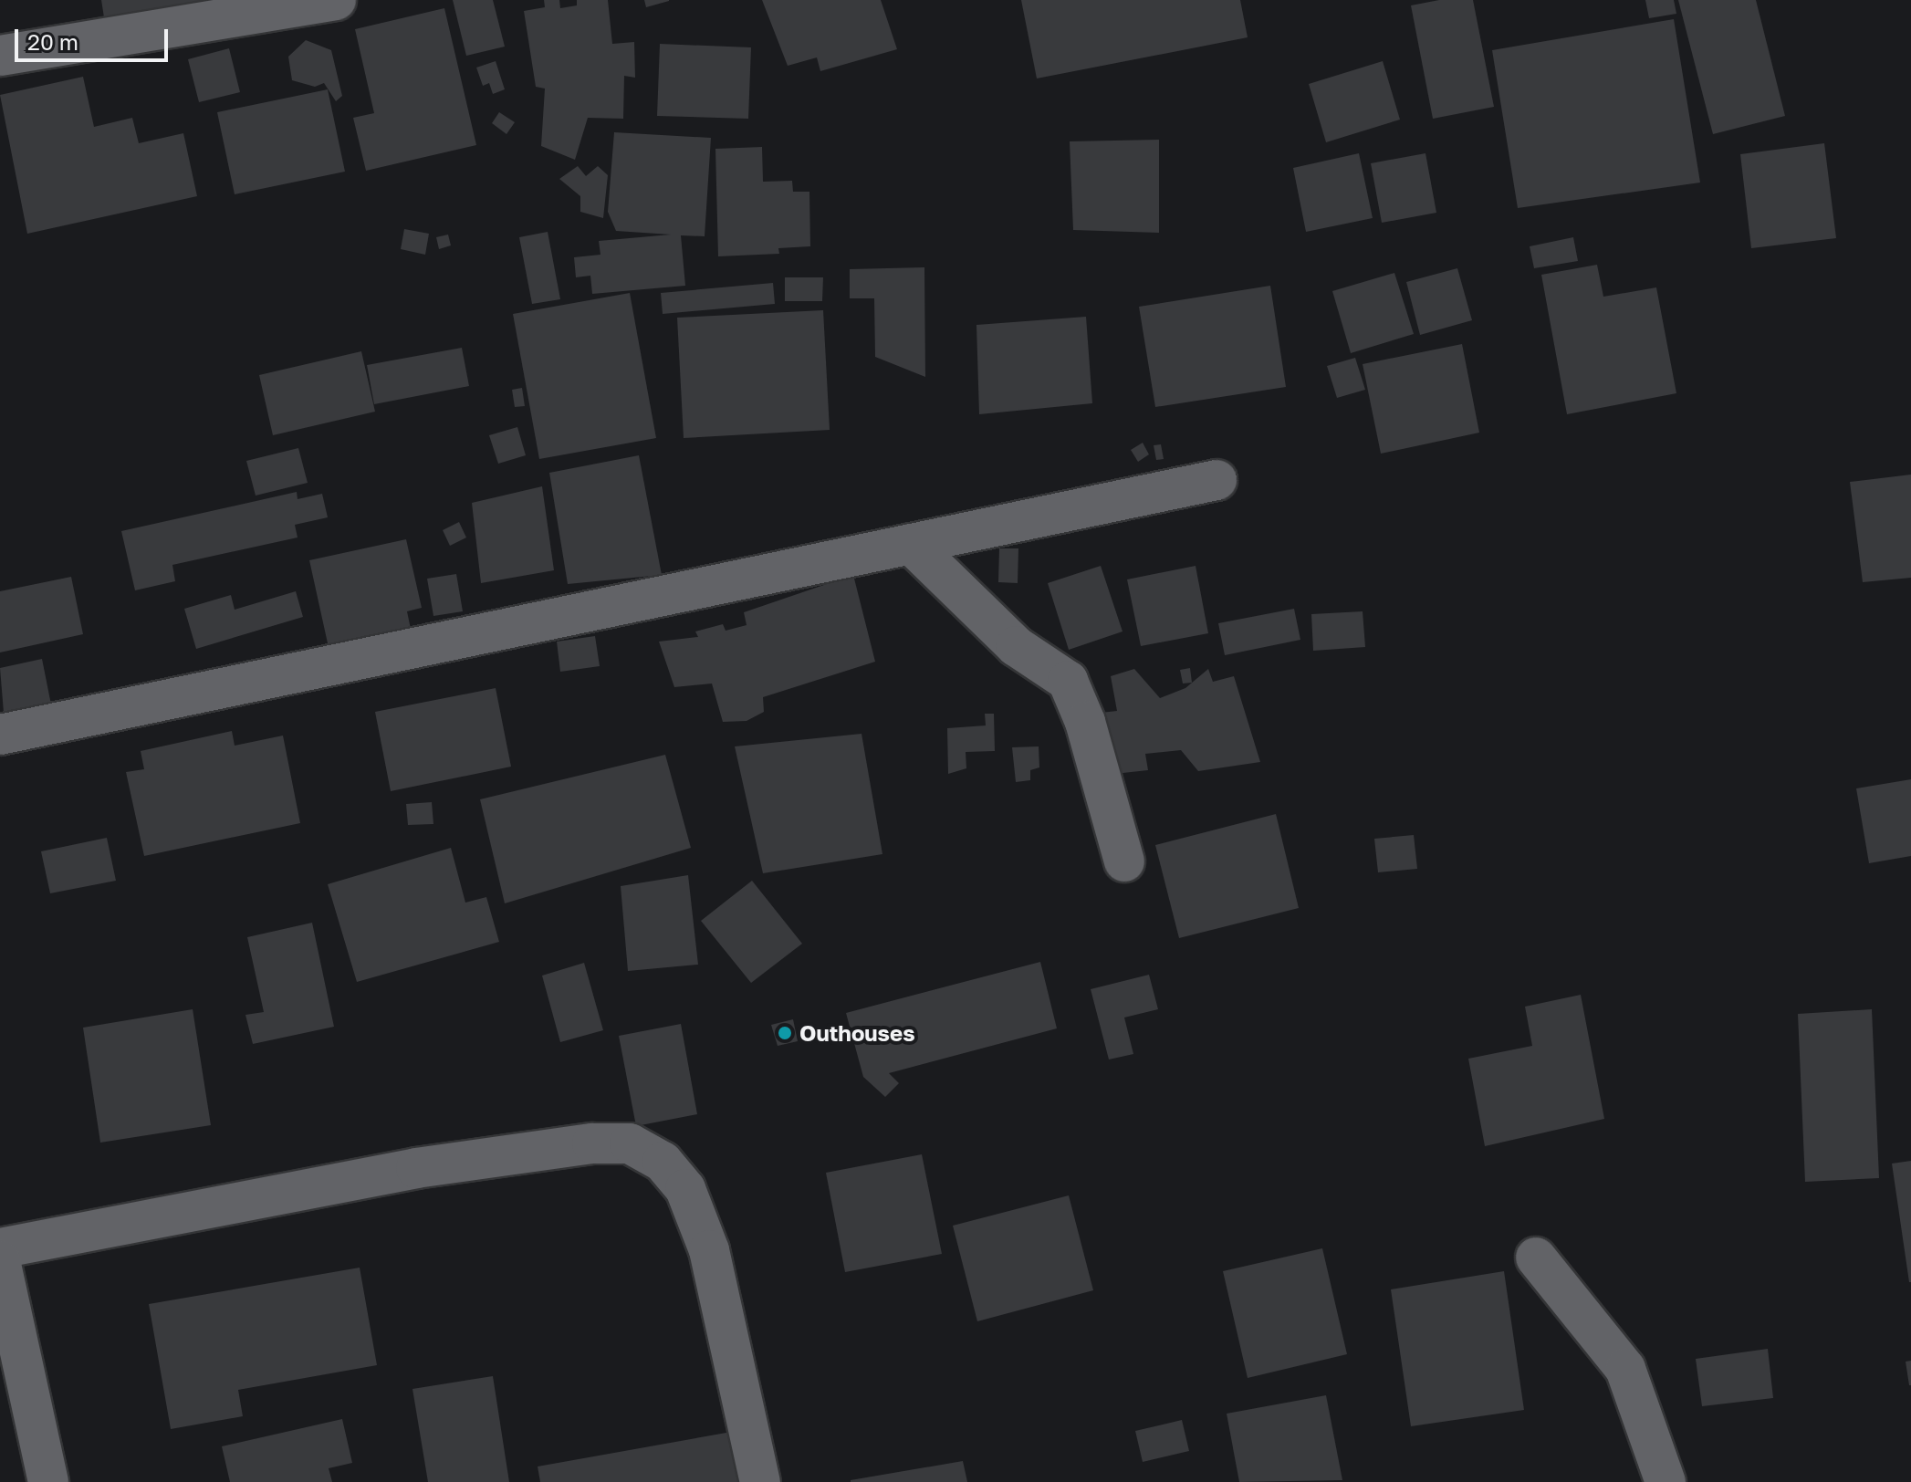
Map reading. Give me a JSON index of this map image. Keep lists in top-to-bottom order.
{
  "places": ["Outhouses"],
  "scale_bar": "20 m"
}
